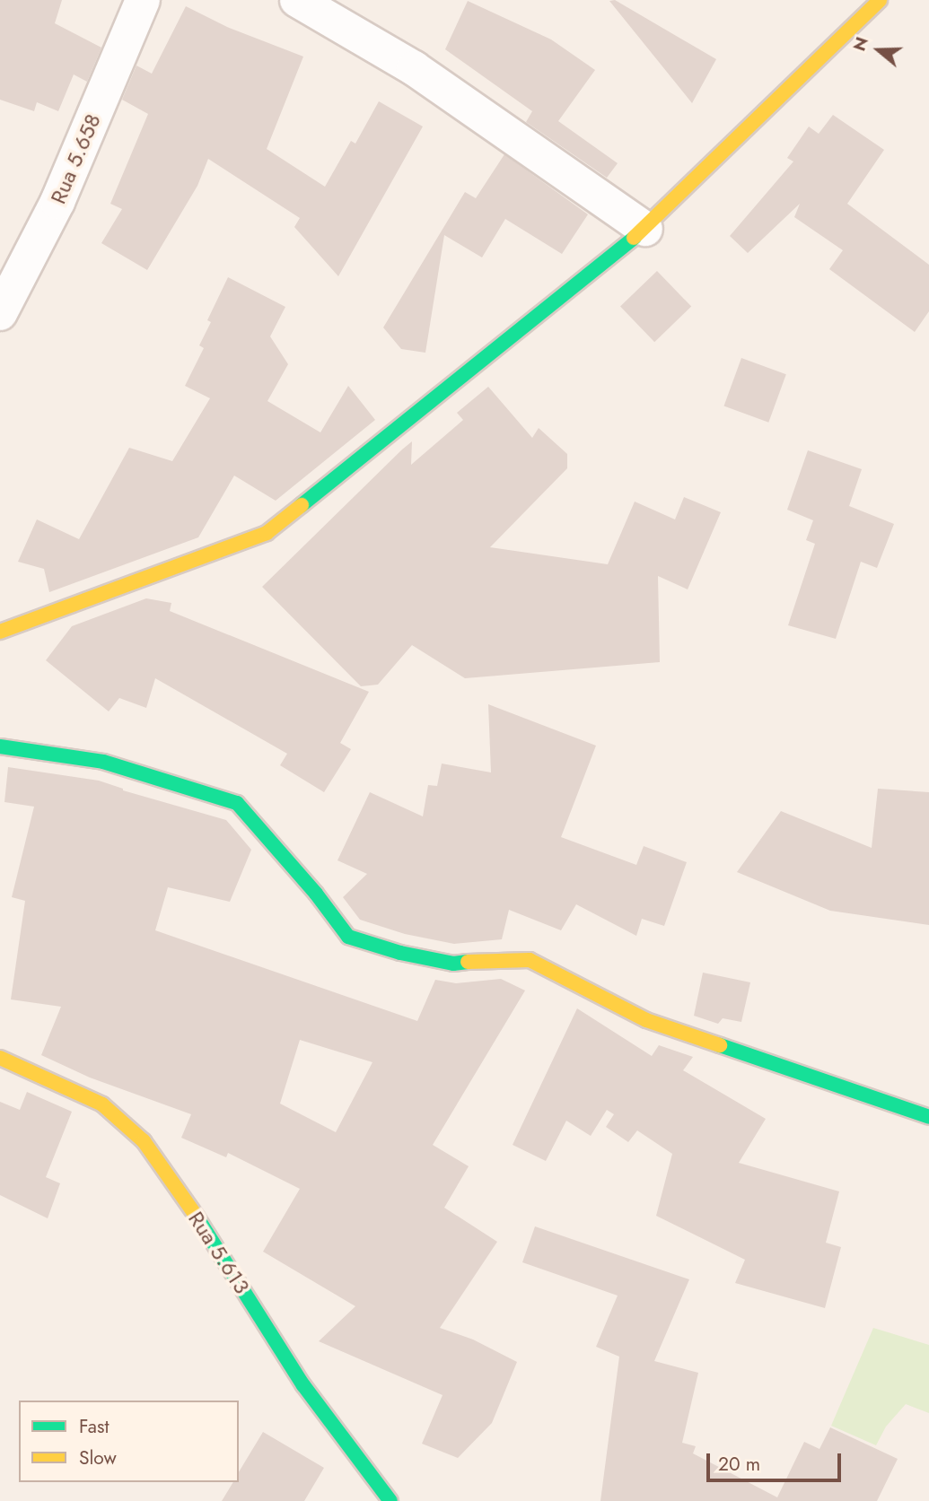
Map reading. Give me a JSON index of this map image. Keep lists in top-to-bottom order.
{
  "streets": {
    "street": ["Rua 5.658", "Rua 5.613"]
  },
  "legend": ["Fast", "Slow"],
  "scale_bar": "20 m",
  "north": "left"
}
